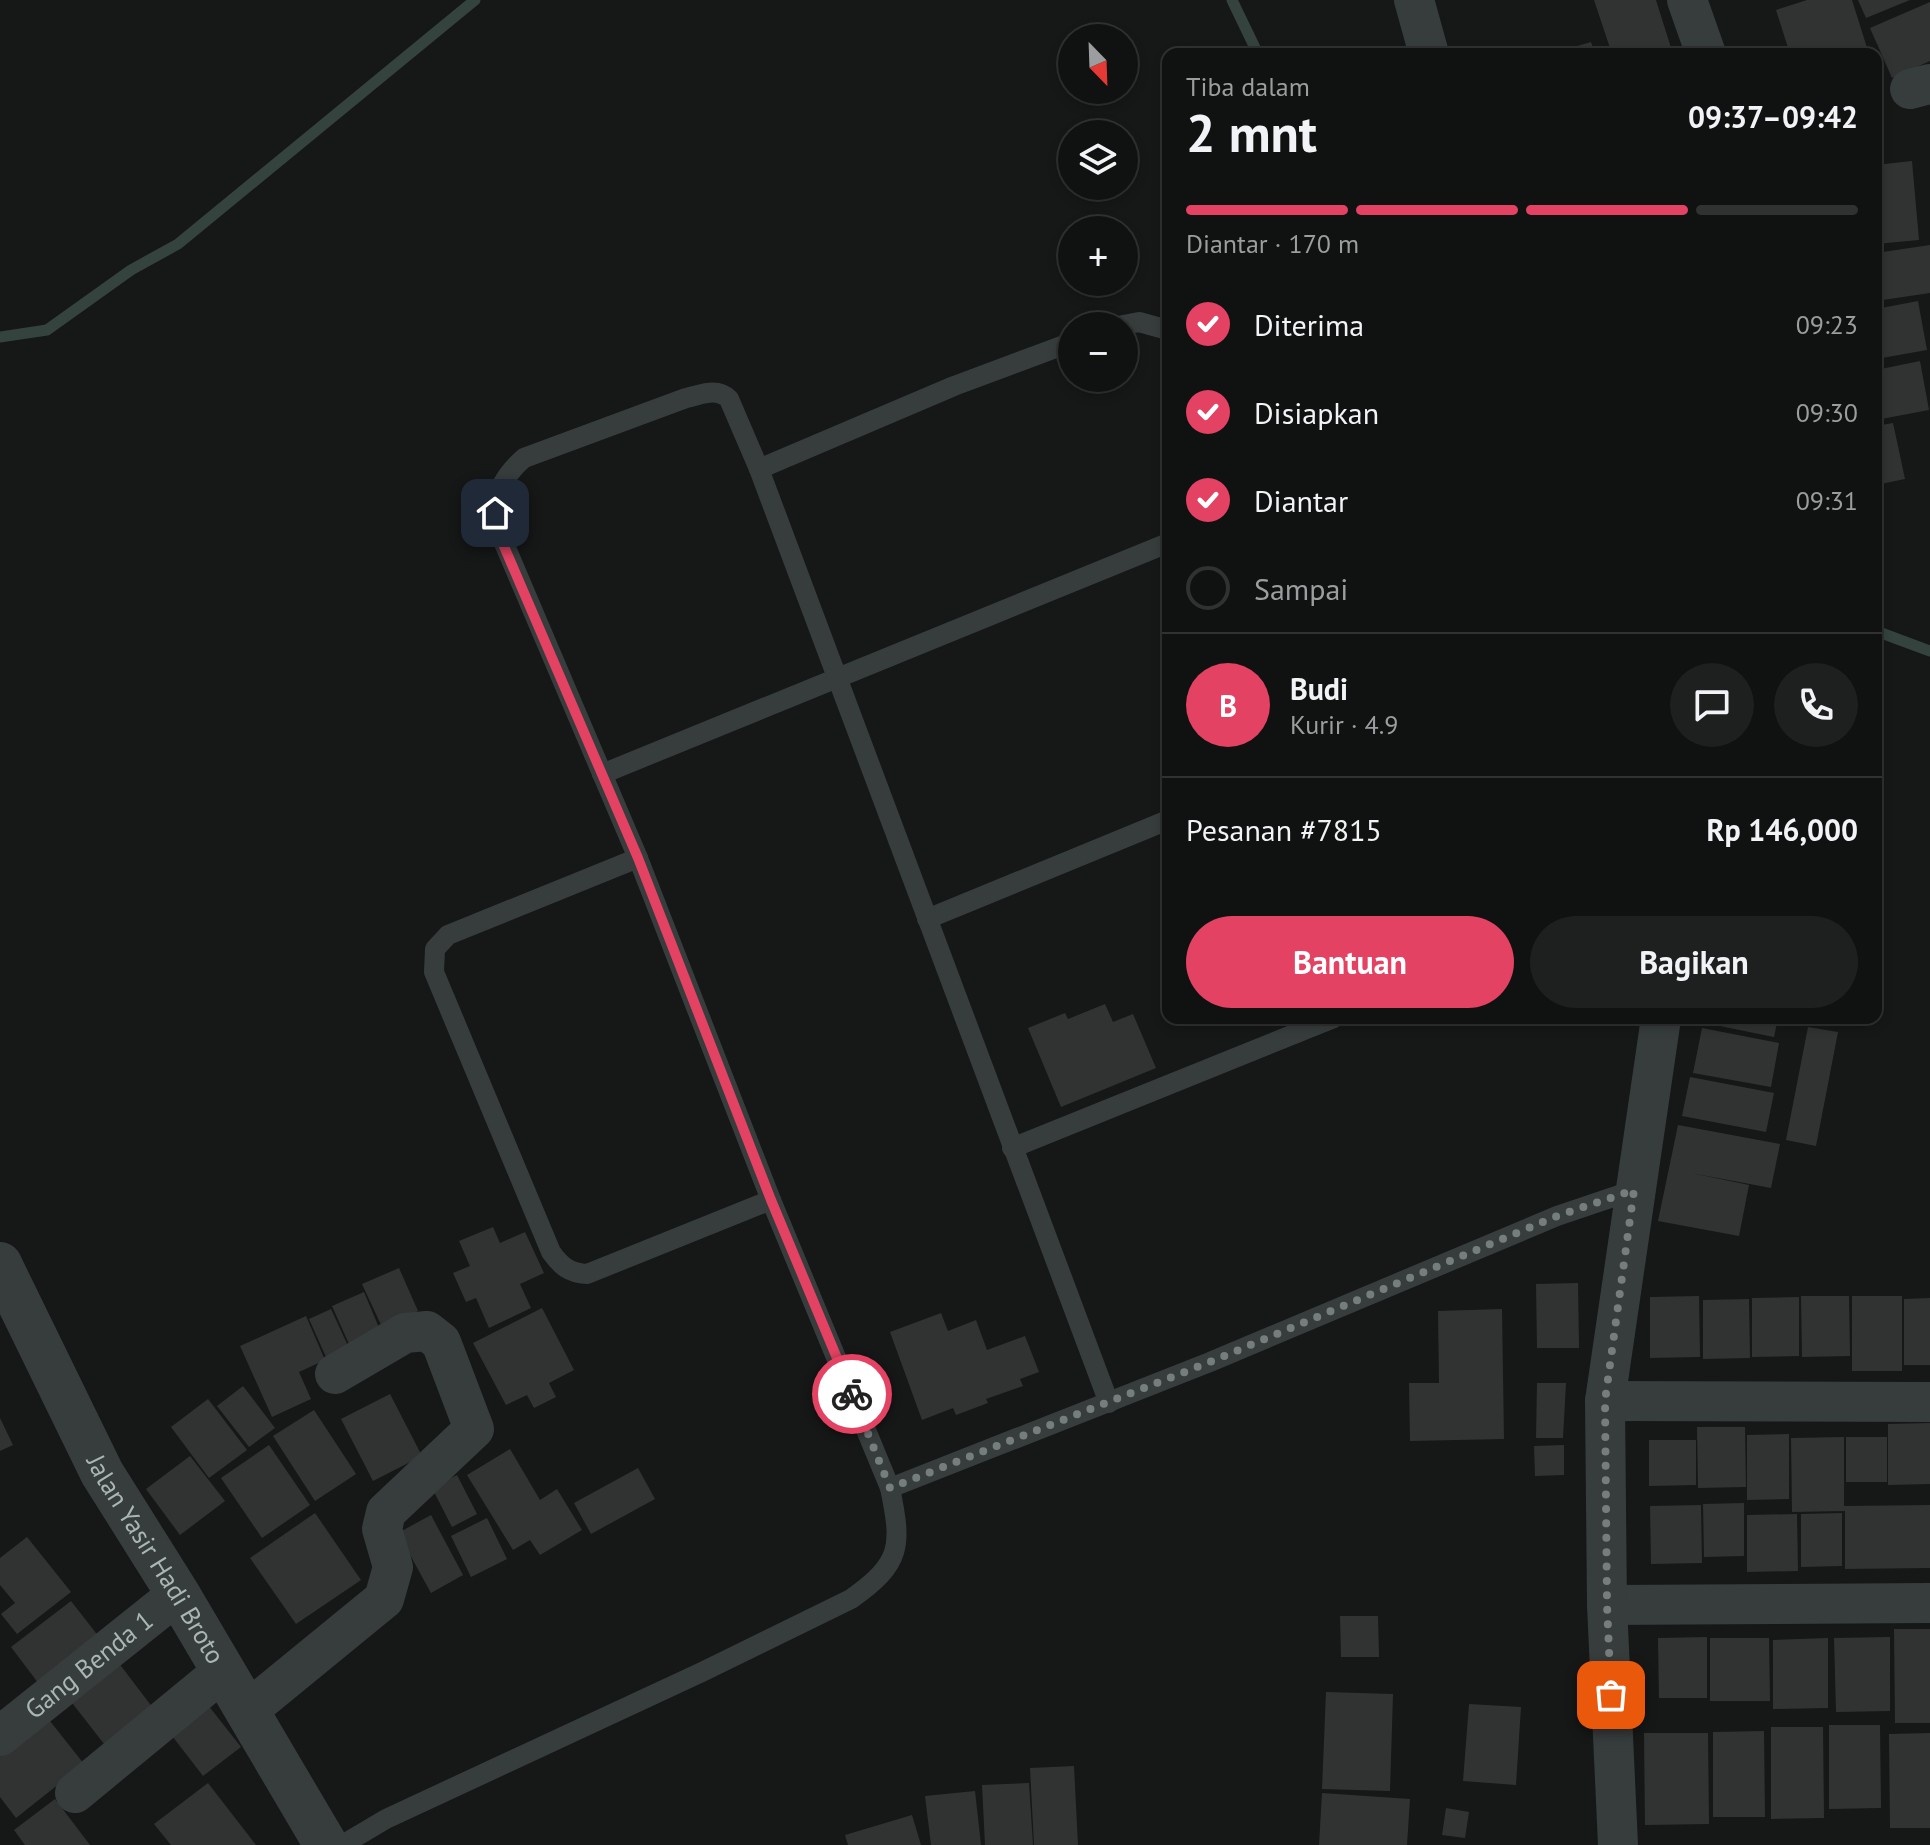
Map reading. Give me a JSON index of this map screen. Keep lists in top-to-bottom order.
{
  "streets": {
    "street": ["Jalan Yasir Hadi Broto", "Gang Benda 1"]
  },
  "crossings": [
    ["Jalan Yasir Hadi Broto", "Gang Benda 1"]
  ],
  "north": "bottom right",
  "page": {
    "map_buttons": ["+", "−"],
    "heading": ["2 mnt", "Tiba dalam", "09:37–09:42"],
    "panel": [
      "Budi",
      "Kurir · 4.9",
      "Pesanan #7815",
      "Rp 146,000"
    ],
    "bar": "Diantar · 170 m",
    "list": [
      ["Diterima", "09:23"],
      ["Disiapkan", "09:30"],
      ["Diantar", "09:31"],
      "Sampai"
    ],
    "round": "B",
    "buttons": ["Bantuan", "Bagikan"]
  }
}
